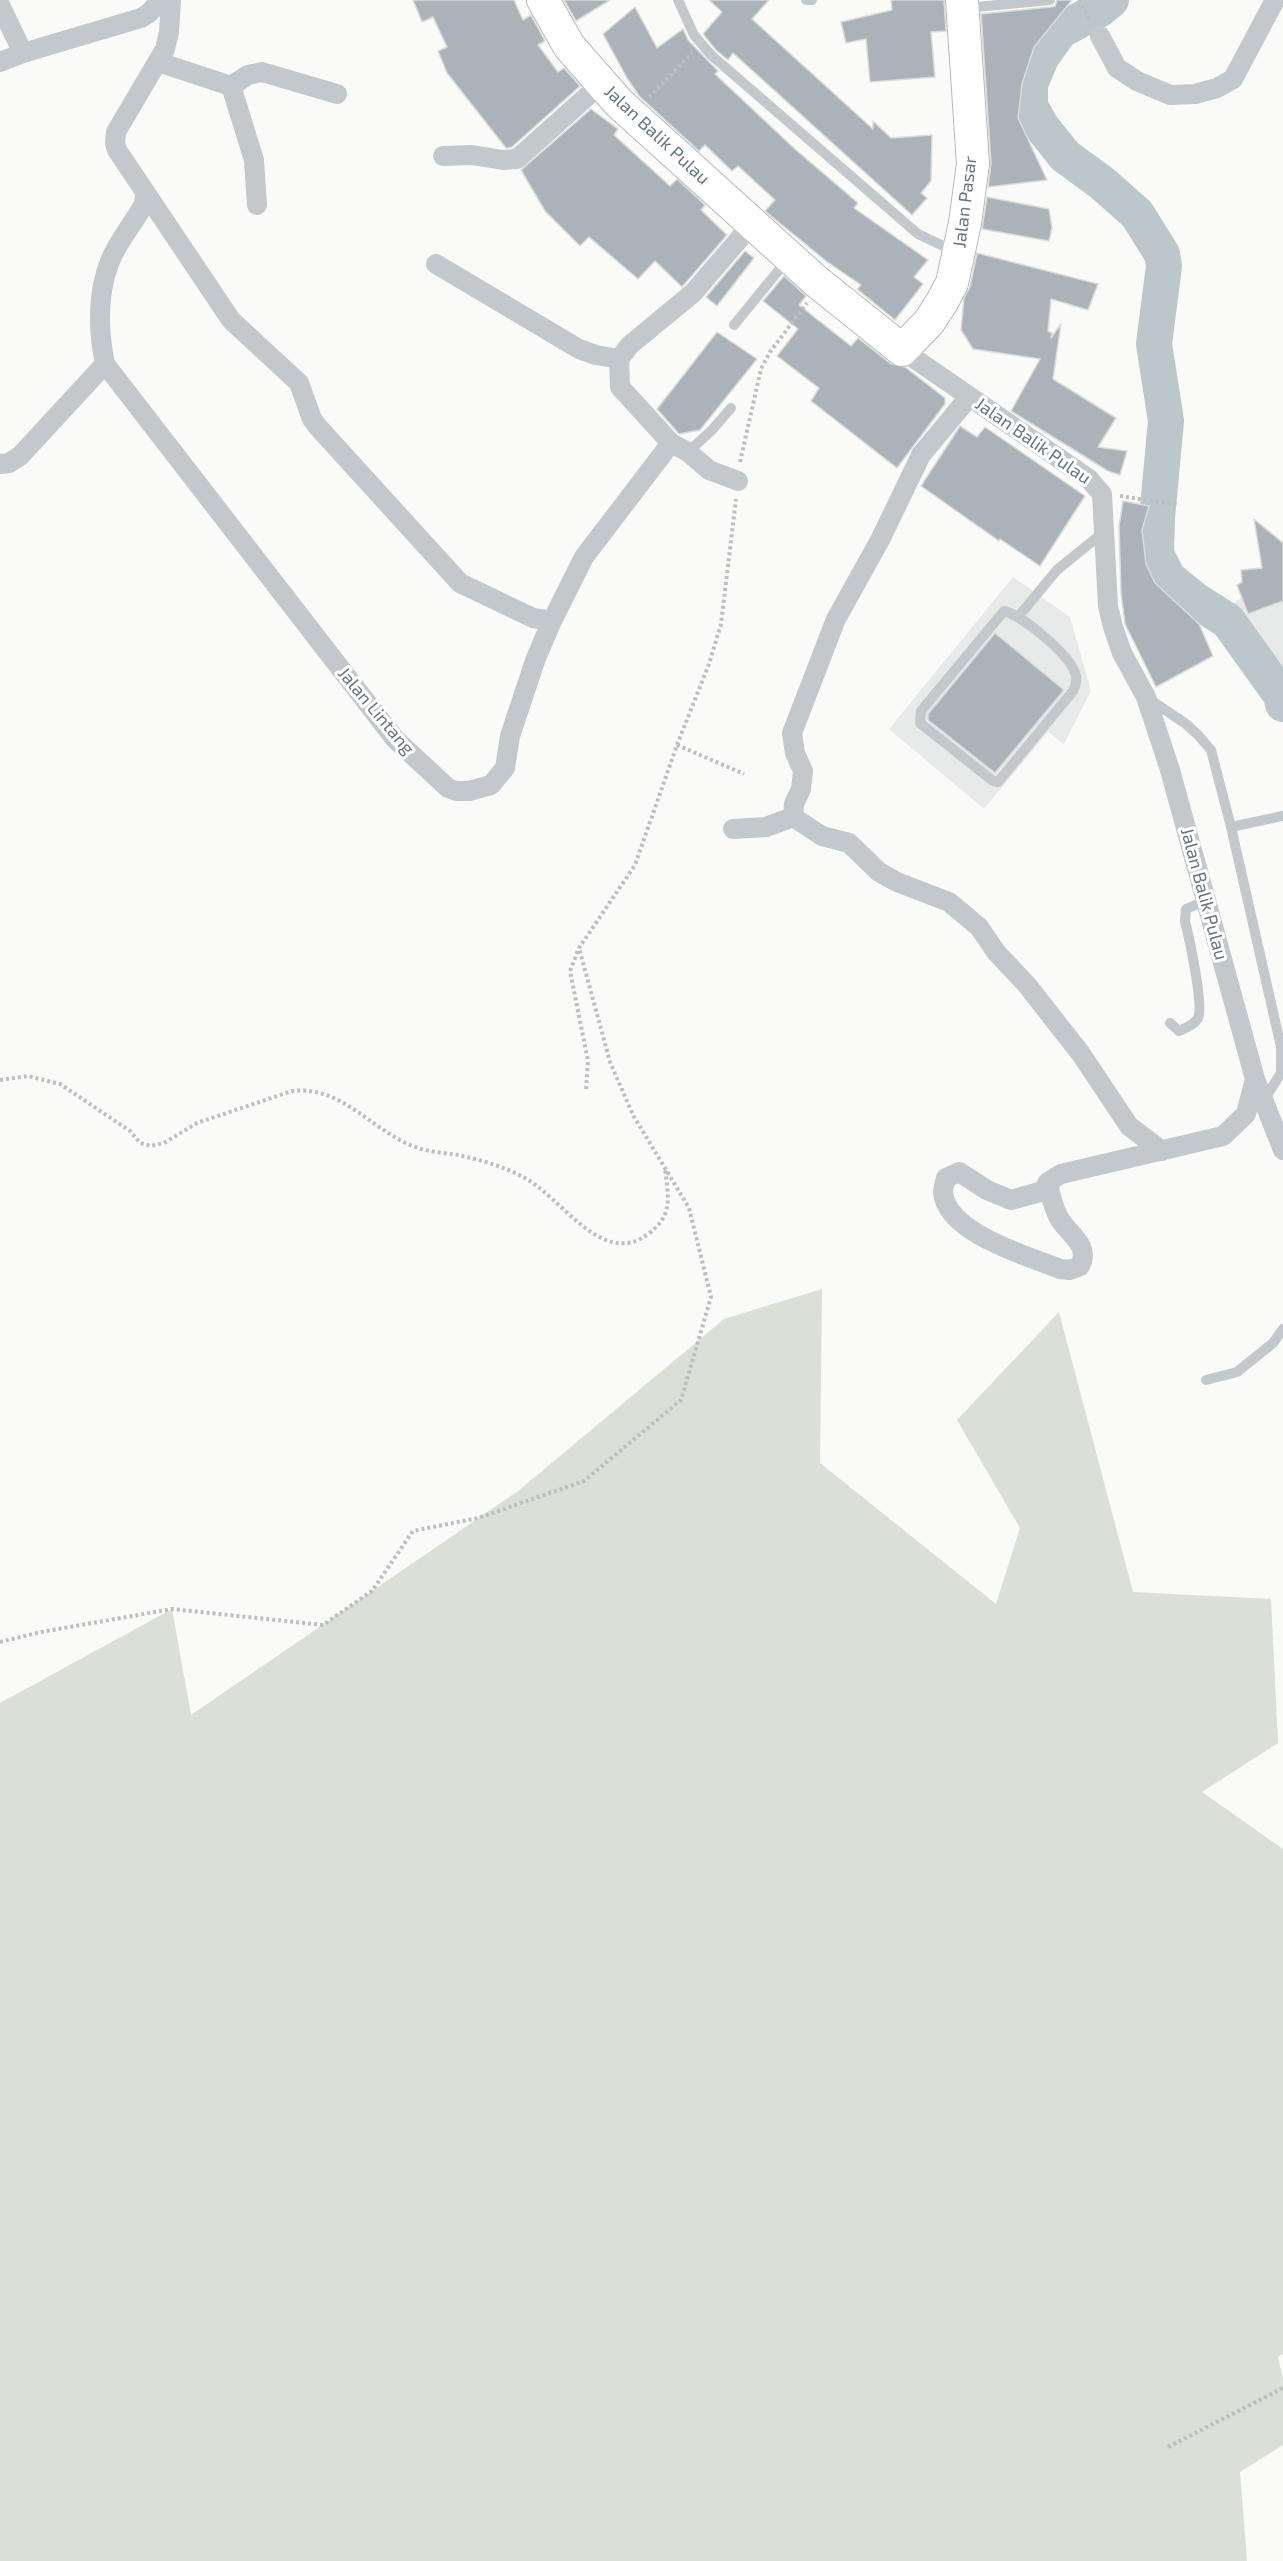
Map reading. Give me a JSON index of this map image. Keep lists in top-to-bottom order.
{
  "streets": {
    "main road": ["Jalan Balik Pulau", "Jalan Pasar"],
    "street": ["Jalan Lintang"]
  },
  "crossings": [
    ["Jalan Balik Pulau", "Jalan Pasar"]
  ]
}
